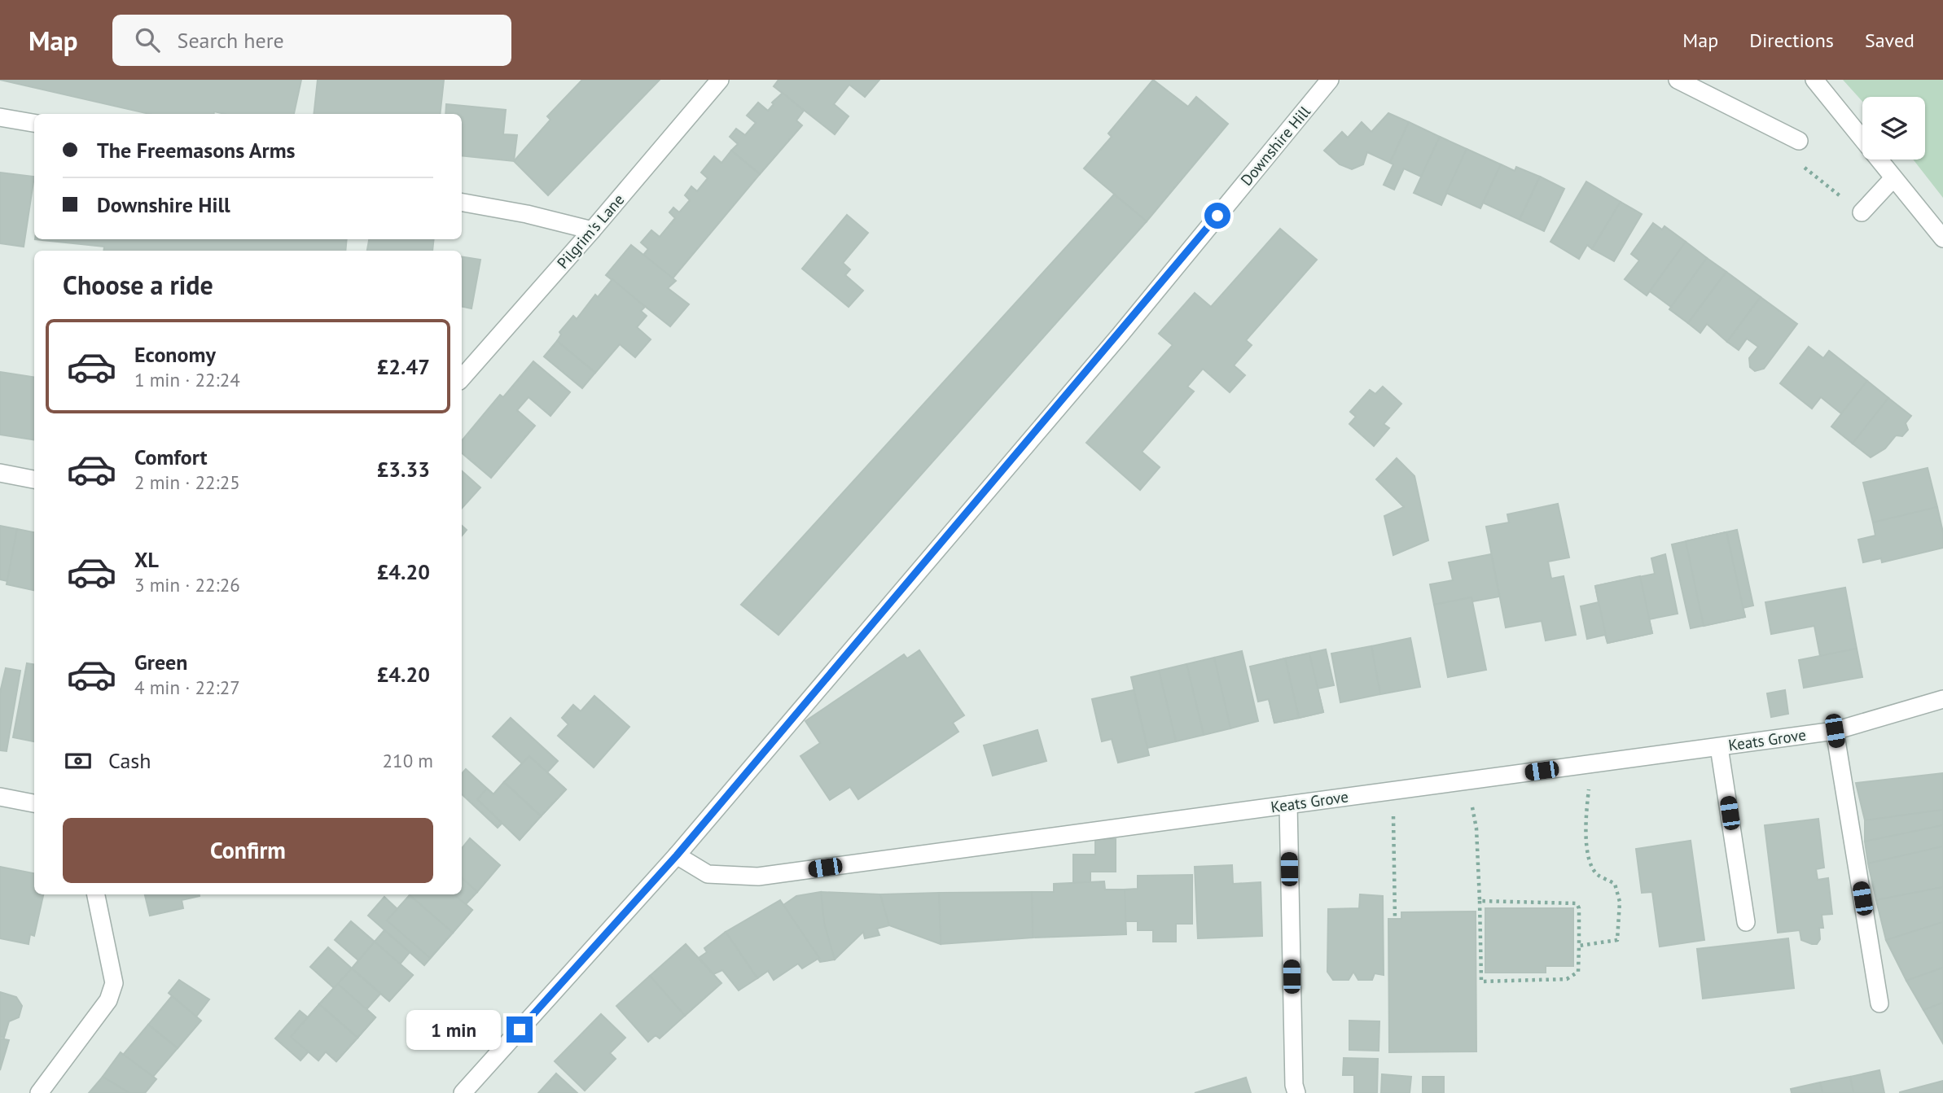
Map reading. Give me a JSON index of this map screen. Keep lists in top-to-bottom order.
{
  "streets": {
    "street": ["Downshire Hill", "Pilgrim's Lane", "Keats Grove"]
  },
  "crossings": [
    ["Downshire Hill", "Keats Grove"]
  ],
  "page": {
    "header": "Map",
    "search": "Search here",
    "nav": ["Map", "Directions", "Saved"],
    "banner": ["The Freemasons Arms", "Downshire Hill"],
    "heading": "Choose a ride",
    "list": [
      {
        "name": "Economy",
        "note": "1 min · 22:24",
        "value": "£2.47"
      },
      {
        "name": "Comfort",
        "note": "2 min · 22:25",
        "value": "£3.33"
      },
      {
        "name": "XL",
        "note": "3 min · 22:26",
        "value": "£4.20"
      },
      {
        "name": "Green",
        "note": "4 min · 22:27",
        "value": "£4.20"
      }
    ],
    "pay": ["Cash", "210 m"],
    "buttons": "Confirm",
    "bubble": "1 min"
  }
}
